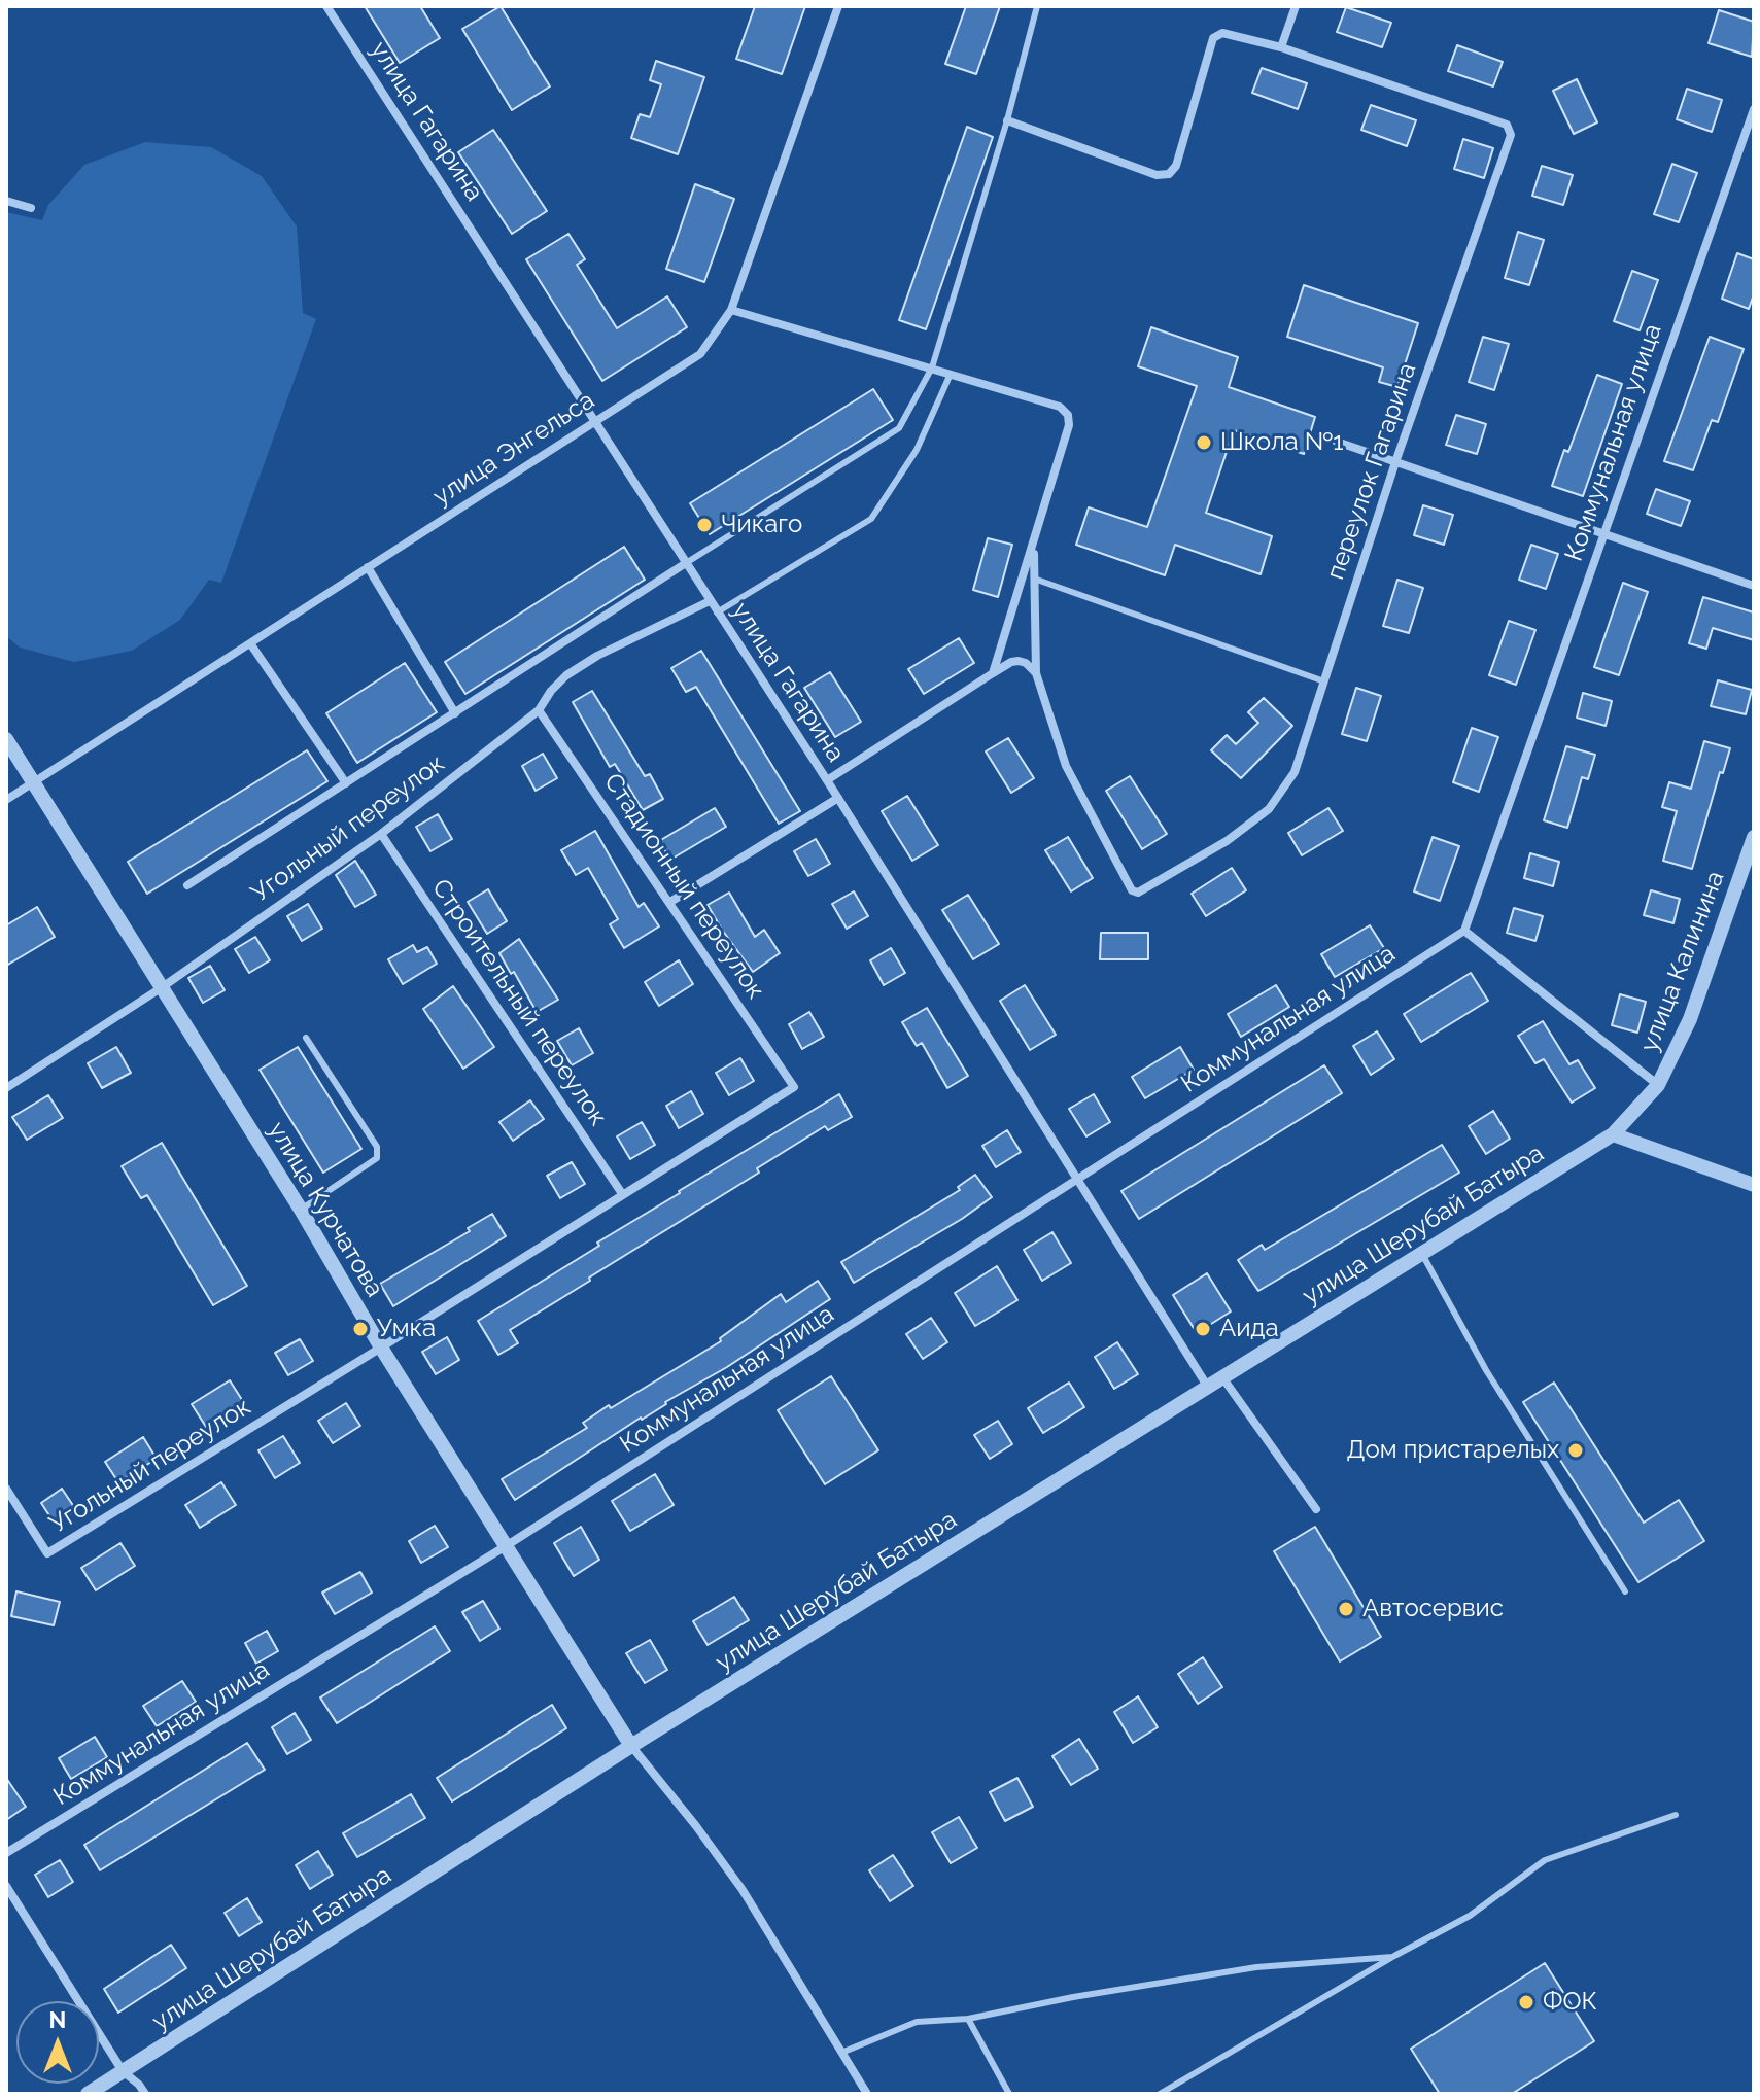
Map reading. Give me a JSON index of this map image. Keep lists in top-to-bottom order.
{
  "streets": {
    "street": [
      "улица Гагарина",
      "Коммунальная улица",
      "улица Энгельса",
      "переулок Гагарина",
      "Угольный переулок",
      "Стадионный переулок",
      "улица Калинина",
      "Строительный переулок",
      "улица Курчатова",
      "улица Шерубай Батыра"
    ]
  },
  "crossings": [
    ["улица Гагарина", "Коммунальная улица"],
    ["улица Гагарина", "улица Энгельса"],
    ["улица Гагарина", "Угольный переулок"],
    ["улица Гагарина", "улица Шерубай Батыра"],
    ["Коммунальная улица", "улица Курчатова"],
    ["улица Энгельса", "улица Курчатова"],
    ["Угольный переулок", "Стадионный переулок"],
    ["Угольный переулок", "Строительный переулок"],
    ["Угольный переулок", "улица Курчатова"],
    ["Стадионный переулок", "Строительный переулок"],
    ["улица Калинина", "улица Шерубай Батыра"],
    ["улица Курчатова", "улица Шерубай Батыра"]
  ],
  "places": [
    "Школа №1",
    "Чикаго",
    "Умка",
    "Аида",
    "Дом пристарелых",
    "Автосервис",
    "ФОК"
  ],
  "north": "top"
}
